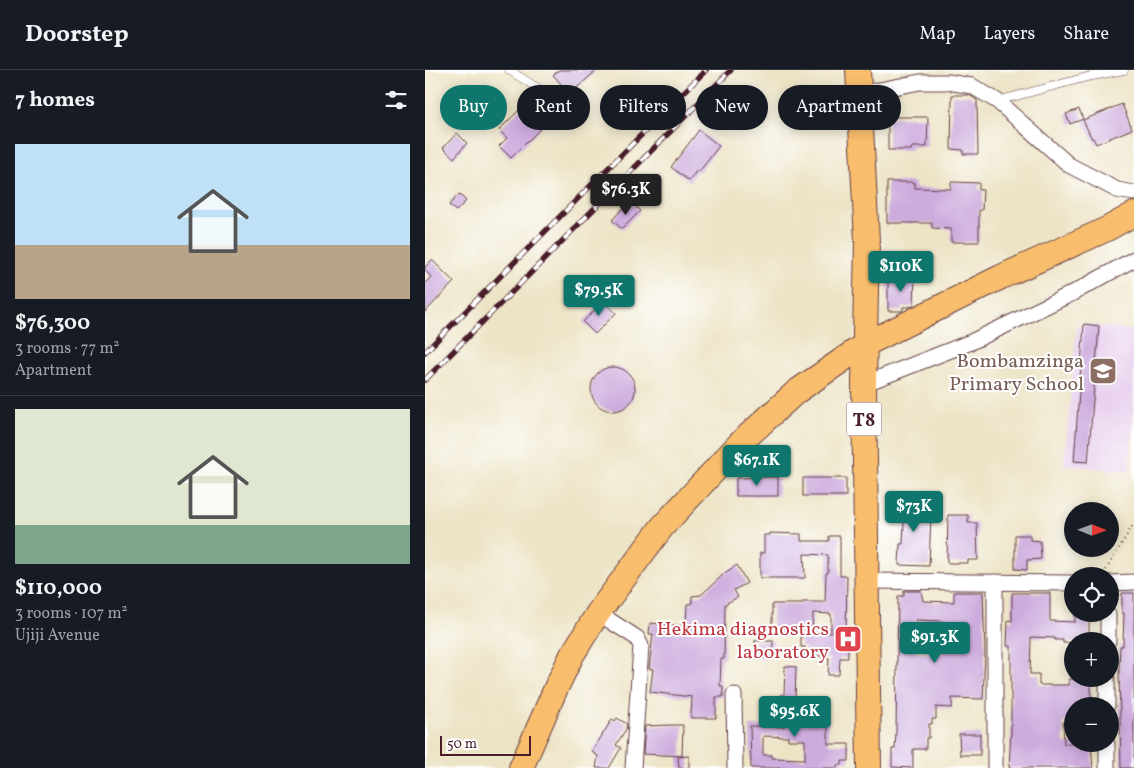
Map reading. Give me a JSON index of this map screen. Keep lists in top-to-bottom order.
{
  "streets": {
    "highway": ["T8"]
  },
  "places": {
    "school or university": ["Bombamzinga Primary School"],
    "hospital": ["Hekima diagnostics laboratory"]
  },
  "scale_bar": "50 m",
  "north": "right",
  "page": {
    "header": "Doorstep",
    "nav": ["Map", "Layers", "Share"],
    "heading": "7 homes",
    "chip": [
      "Buy",
      "Rent",
      "Filters",
      "New",
      "Apartment"
    ],
    "list": [
      {
        "name": "$76,300",
        "note": "3 rooms · 77 m² · Apartment"
      },
      {
        "name": "$110,000",
        "note": "3 rooms · 107 m² · Ujiji Avenue"
      }
    ],
    "price": [
      "$76.3K",
      "$110K",
      "$79.5K",
      "$67.1K",
      "$73K",
      "$91.3K",
      "$95.6K"
    ],
    "map_buttons": ["+", "−"],
    "scale": "50 m"
  }
}
